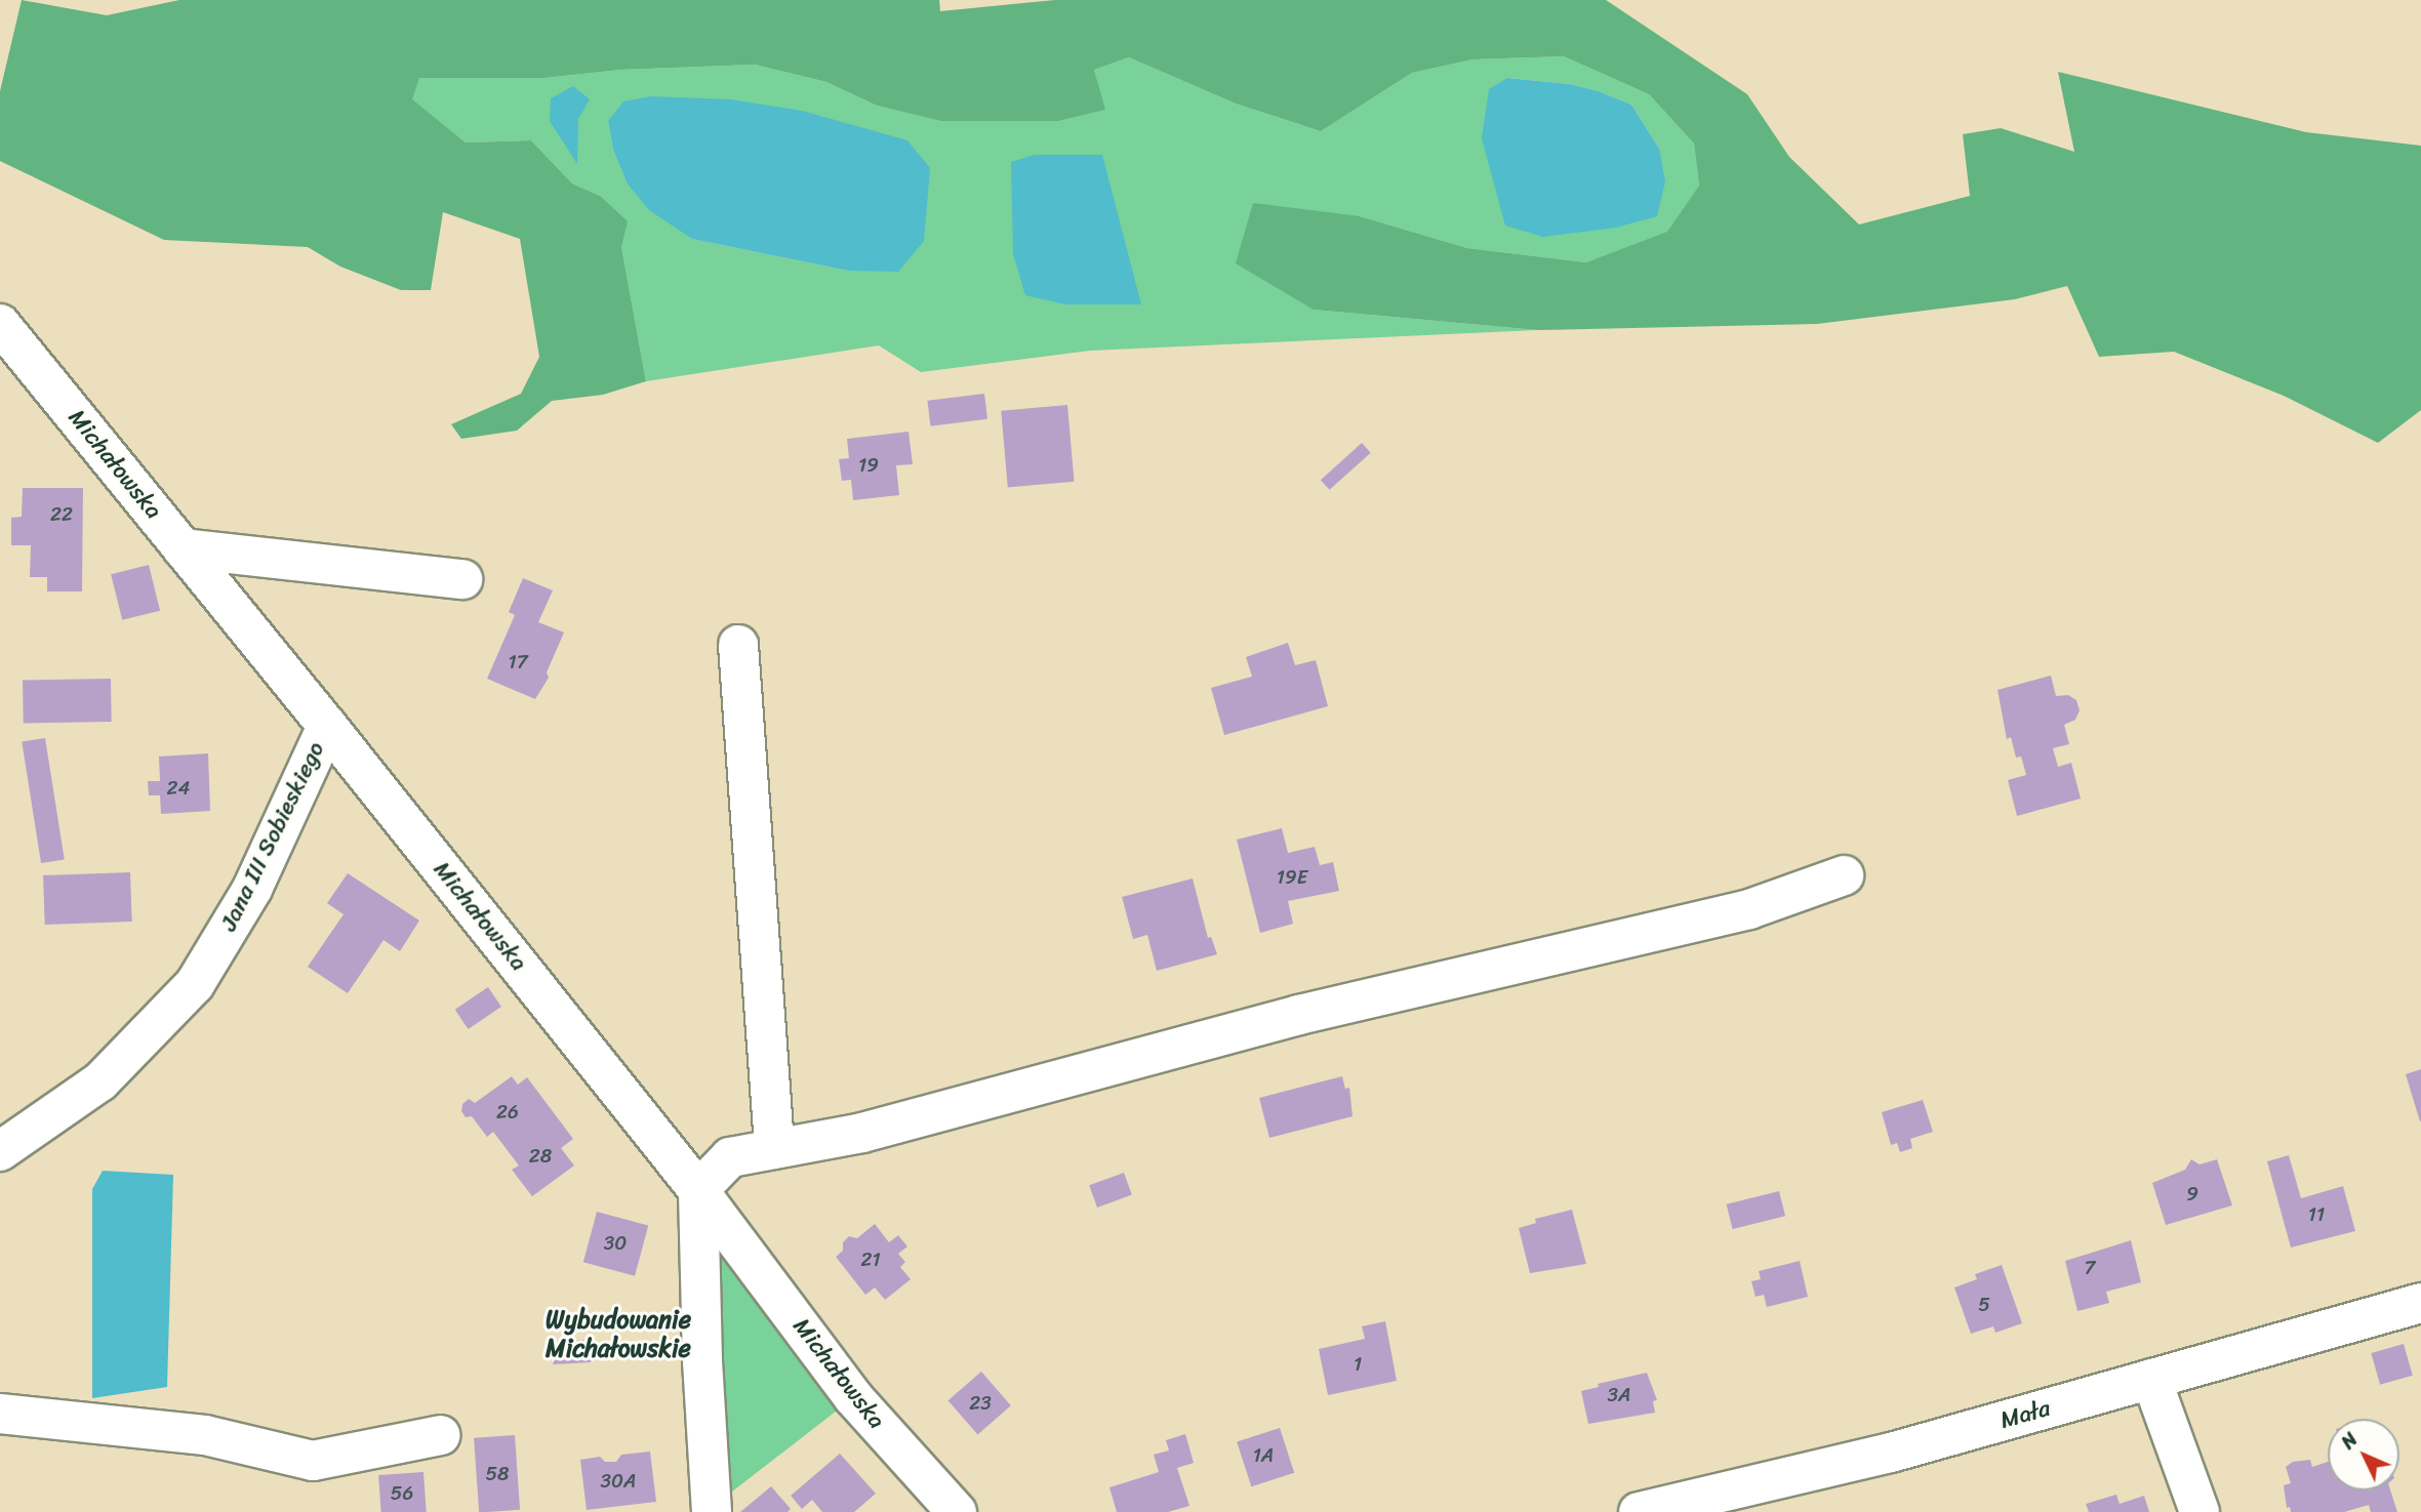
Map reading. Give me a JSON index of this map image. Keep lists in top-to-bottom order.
{
  "streets": {
    "street": ["Michałowska", "Jana III Sobieskiego", "Mała"]
  },
  "crossings": [
    ["Michałowska", "Jana III Sobieskiego"]
  ],
  "districts": ["Wybudowanie Michałowskie"],
  "house_numbers": [
    "19",
    "22",
    "17",
    "24",
    "19E",
    "26",
    "28",
    "9",
    "11",
    "30",
    "21",
    "7",
    "5",
    "1",
    "3A",
    "23",
    "1A",
    "58",
    "30A",
    "56"
  ],
  "north": "top left"
}
